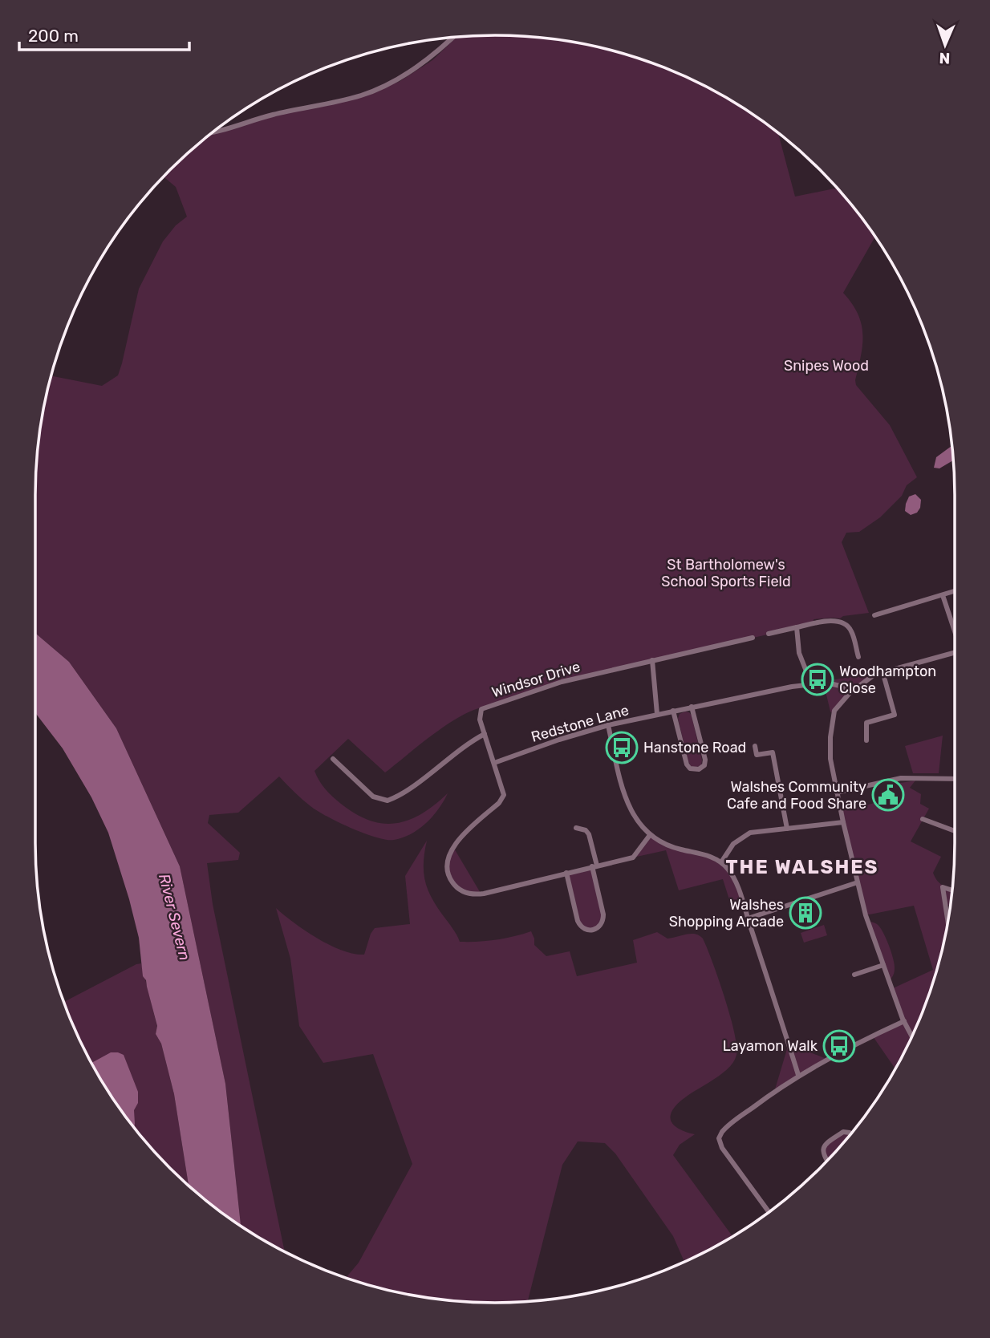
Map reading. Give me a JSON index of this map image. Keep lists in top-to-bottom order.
{
  "streets": {
    "street": ["Windsor Drive", "Redstone Lane"]
  },
  "crossings": [
    ["Windsor Drive", "Redstone Lane"]
  ],
  "districts": ["THE WALSHES"],
  "water": ["River Severn"],
  "parks": ["Snipes Wood", "St Bartholomew's School Sports Field"],
  "places": {
    "bus stop": ["Woodhampton Close", "Hanstone Road", "Layamon Walk"],
    "public building": ["Walshes Community Cafe and Food Share"],
    "building": ["Walshes Shopping Arcade"]
  },
  "scale_bar": "200 m",
  "north": "bottom"
}
